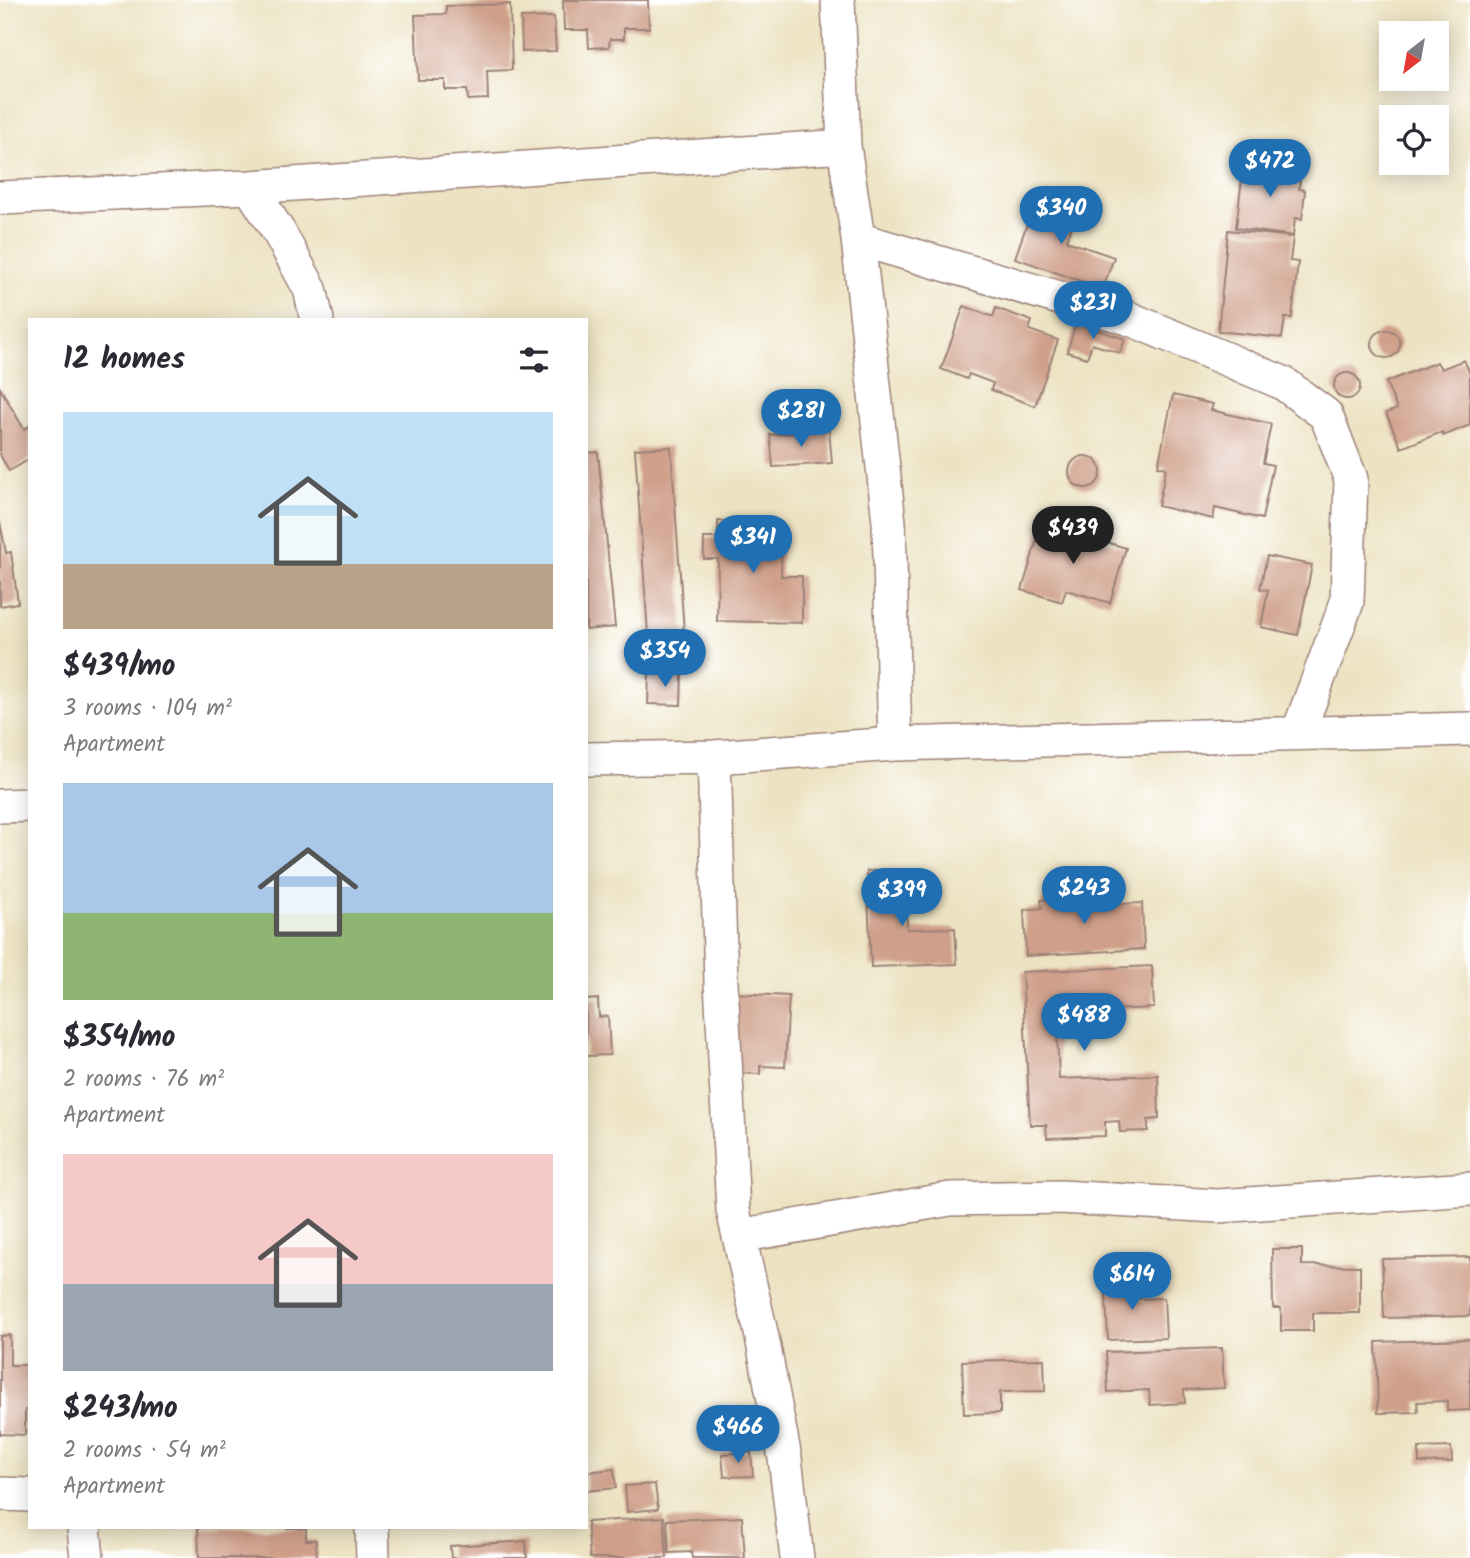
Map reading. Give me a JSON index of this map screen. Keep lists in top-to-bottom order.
{
  "north": "bottom left",
  "page": {
    "price": [
      "$472",
      "$340",
      "$231",
      "$281",
      "$439",
      "$341",
      "$354",
      "$243",
      "$399",
      "$488",
      "$614",
      "$466"
    ],
    "heading": "12 homes",
    "list": [
      {
        "name": "$439/mo",
        "note": "3 rooms · 104 m² · Apartment"
      },
      {
        "name": "$354/mo",
        "note": "2 rooms · 76 m² · Apartment"
      },
      {
        "name": "$243/mo",
        "note": "2 rooms · 54 m² · Apartment"
      }
    ]
  }
}
